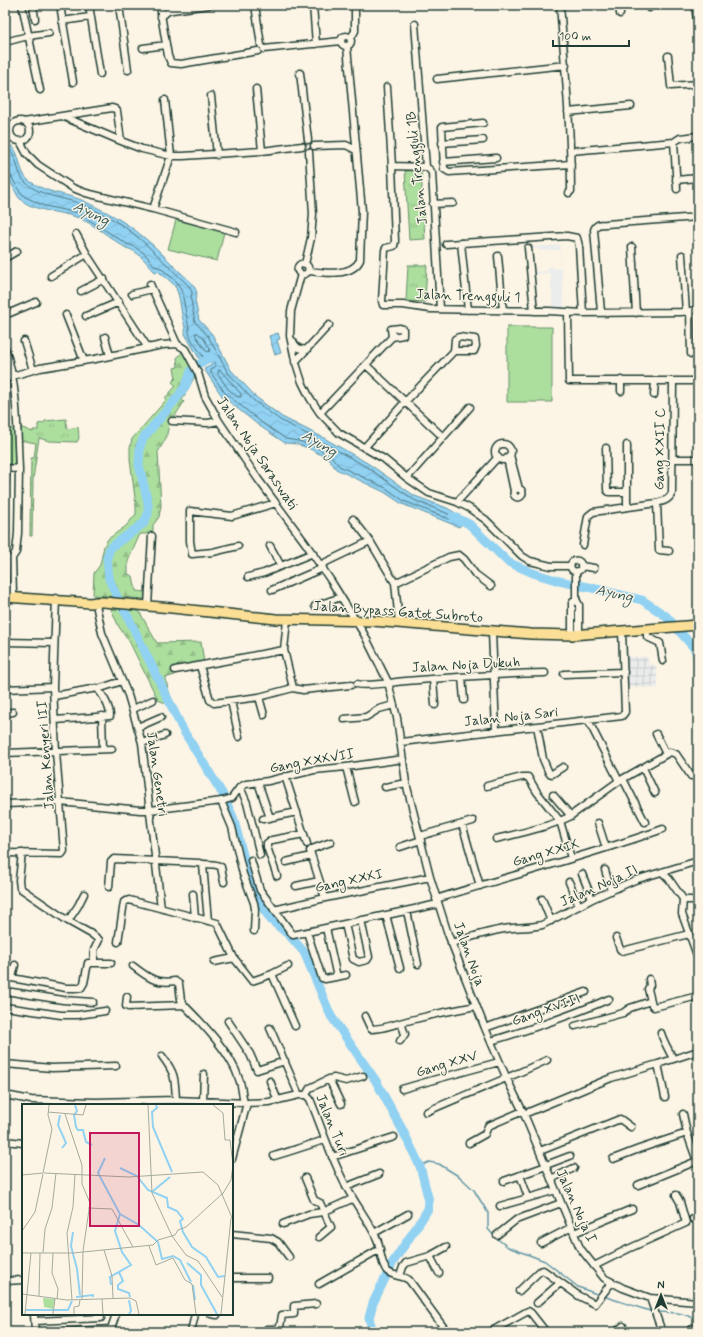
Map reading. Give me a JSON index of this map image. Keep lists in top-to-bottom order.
{
  "streets": {
    "highway": ["Jalan Bypass Gatot Subroto"],
    "street": [
      "Jalan Trengguli 1B",
      "Jalan Trengguli 1",
      "Gang XXII C",
      "Jalan Noja Saraswati",
      "Jalan Noja Dukuh",
      "Jalan Noja Sari",
      "Jalan Kenyeri III",
      "Gang XXXVII",
      "Jalan Genetri",
      "Gang XXIX",
      "Gang XXXI",
      "Jalan Noja II",
      "Jalan Noja",
      "Gang XVIII",
      "Gang XXV",
      "Jalan Turi",
      "Jalan Noja I"
    ]
  },
  "crossings": [
    ["Jalan Trengguli 1B", "Jalan Trengguli 1"],
    ["Jalan Noja Saraswati", "Jalan Bypass Gatot Subroto"],
    ["Jalan Noja Saraswati", "Jalan Noja"],
    ["Jalan Bypass Gatot Subroto", "Jalan Kenyeri III"],
    ["Jalan Bypass Gatot Subroto", "Jalan Genetri"],
    ["Jalan Bypass Gatot Subroto", "Jalan Noja"],
    ["Jalan Noja Dukuh", "Jalan Noja"],
    ["Jalan Noja Sari", "Jalan Noja"],
    ["Gang XXXVII", "Jalan Noja"],
    ["Gang XXIX", "Gang XXXI"],
    ["Gang XXIX", "Jalan Noja"],
    ["Gang XXXI", "Jalan Noja"],
    ["Jalan Noja II", "Jalan Noja"],
    ["Jalan Noja", "Gang XVIII"],
    ["Jalan Noja", "Gang XXV"],
    ["Jalan Noja", "Jalan Noja I"]
  ],
  "water": ["Ayung"],
  "scale_bar": "100 m",
  "north": "top"
}
